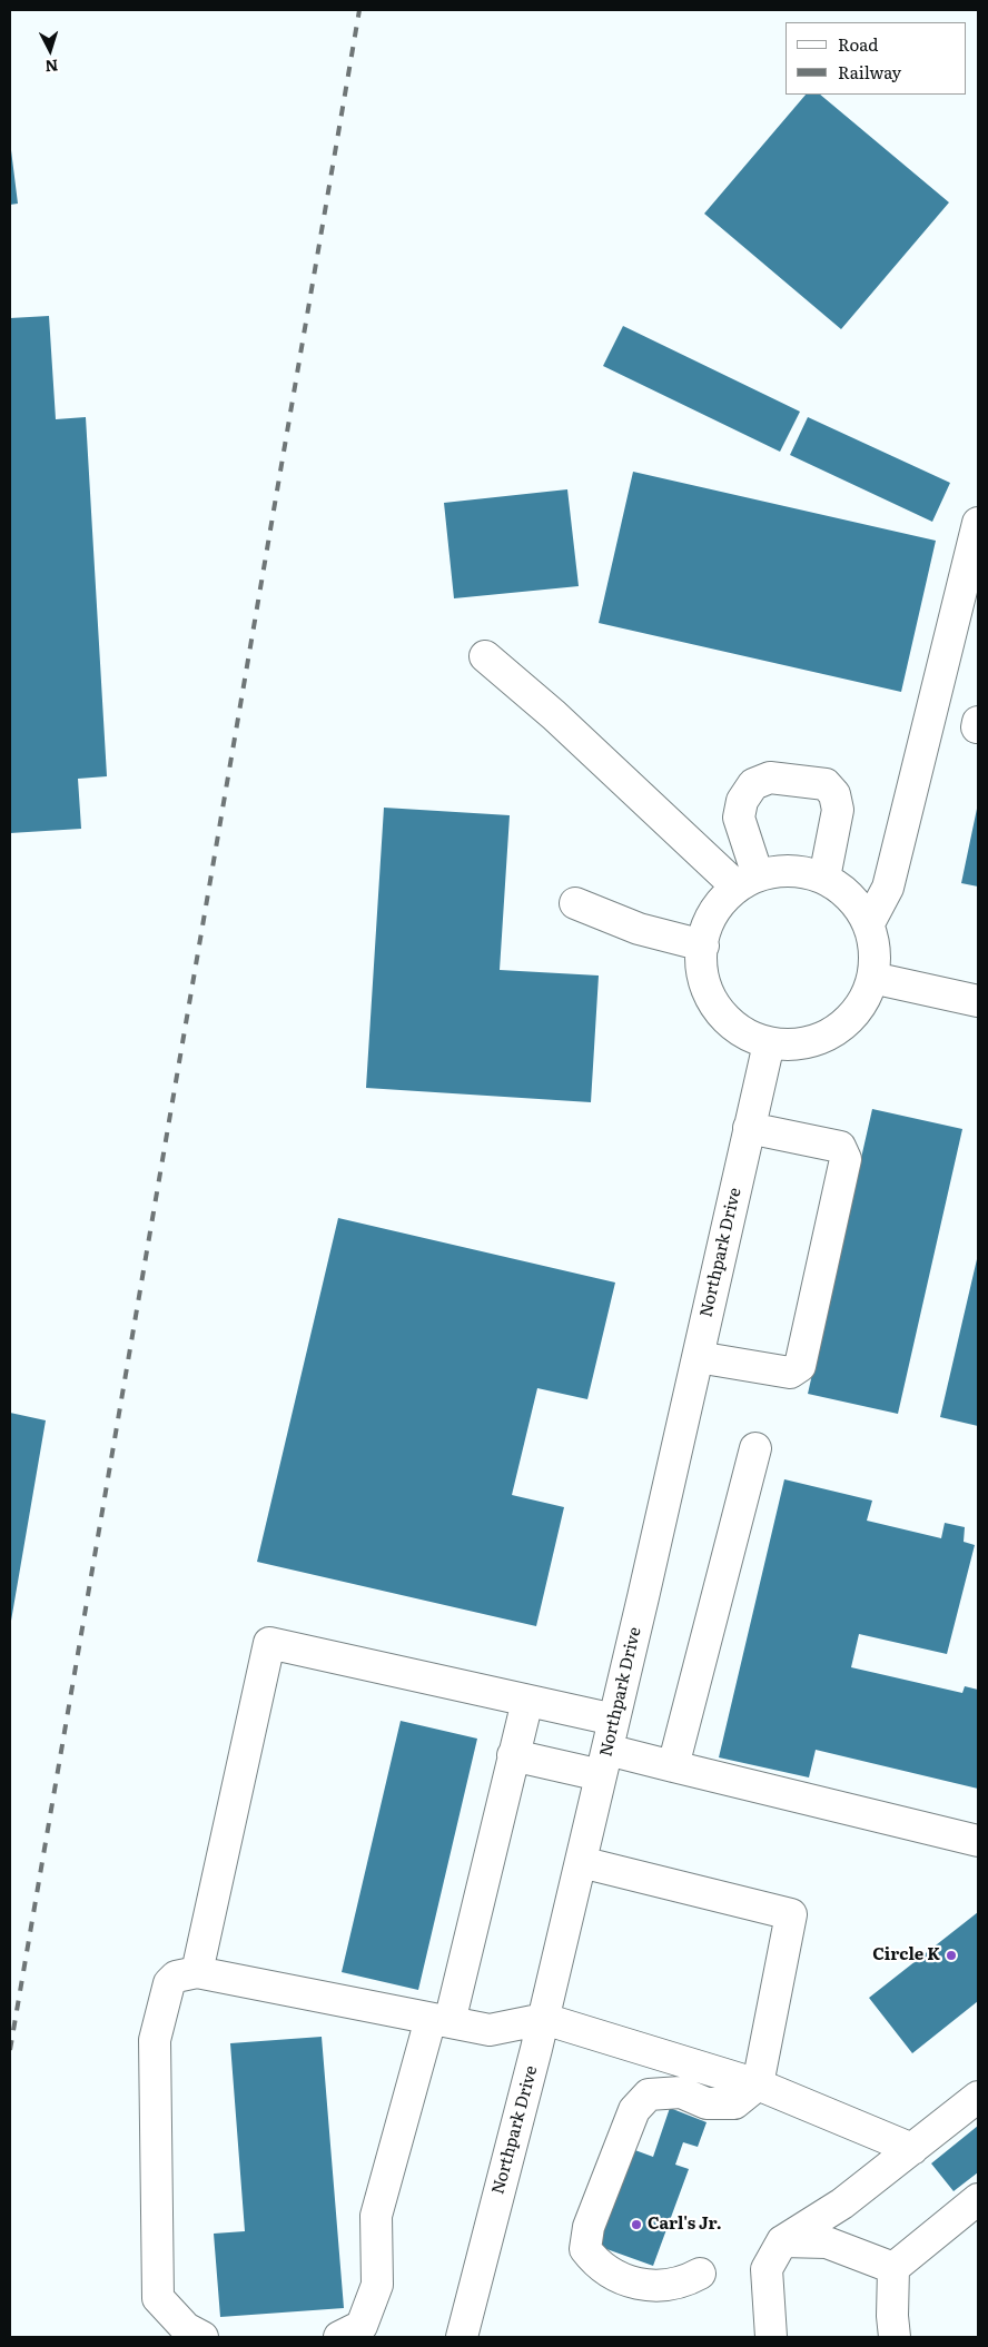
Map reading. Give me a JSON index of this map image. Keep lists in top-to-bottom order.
{
  "streets": {
    "street": ["Northpark Drive"]
  },
  "places": ["Circle K", "Carl's Jr."],
  "legend": ["Road", "Railway"],
  "north": "bottom"
}
